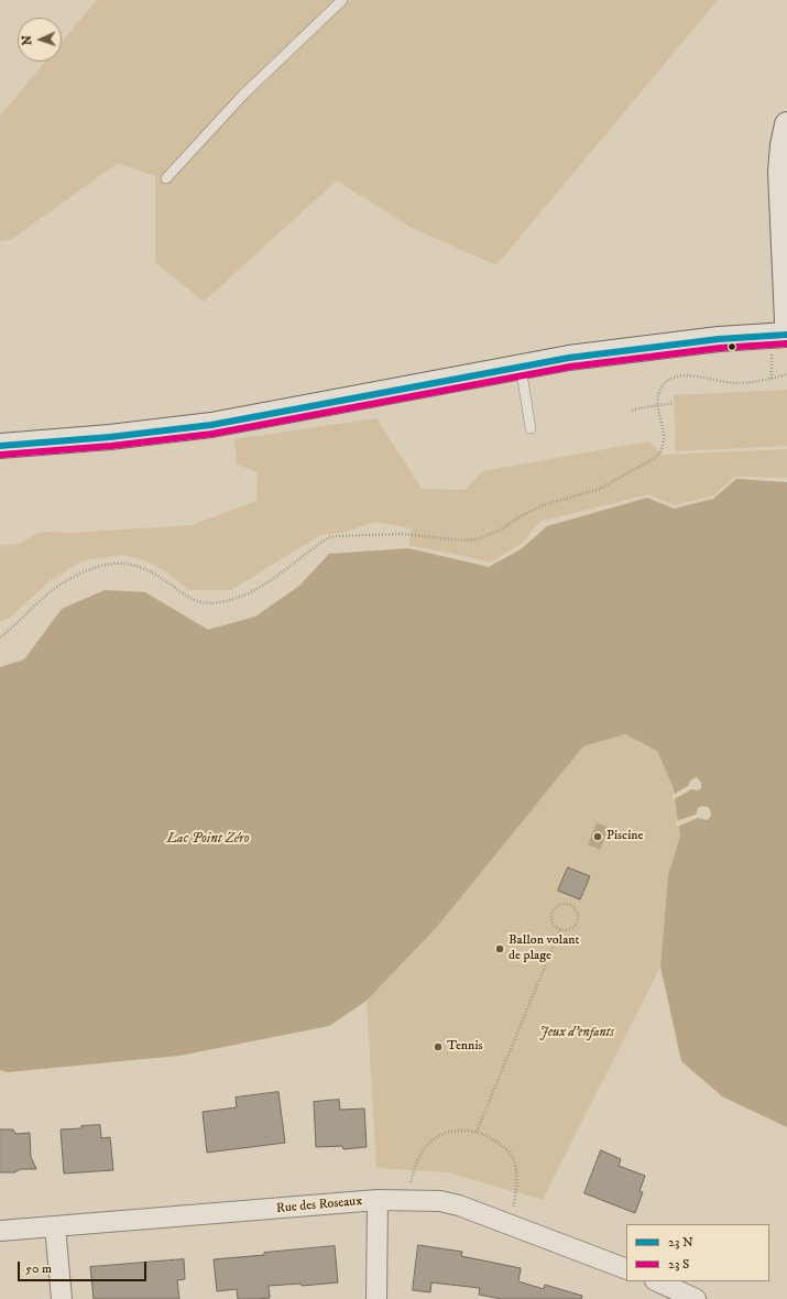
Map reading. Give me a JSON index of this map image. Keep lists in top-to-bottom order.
{
  "streets": {
    "street": ["Rue des Roseaux"]
  },
  "water": ["Lac Point Zéro"],
  "parks": ["Jeux d'enfants"],
  "places": ["Piscine", "Ballon volant de plage", "Tennis"],
  "legend": ["23 N", "23 S"],
  "scale_bar": "50 m",
  "north": "left"
}
